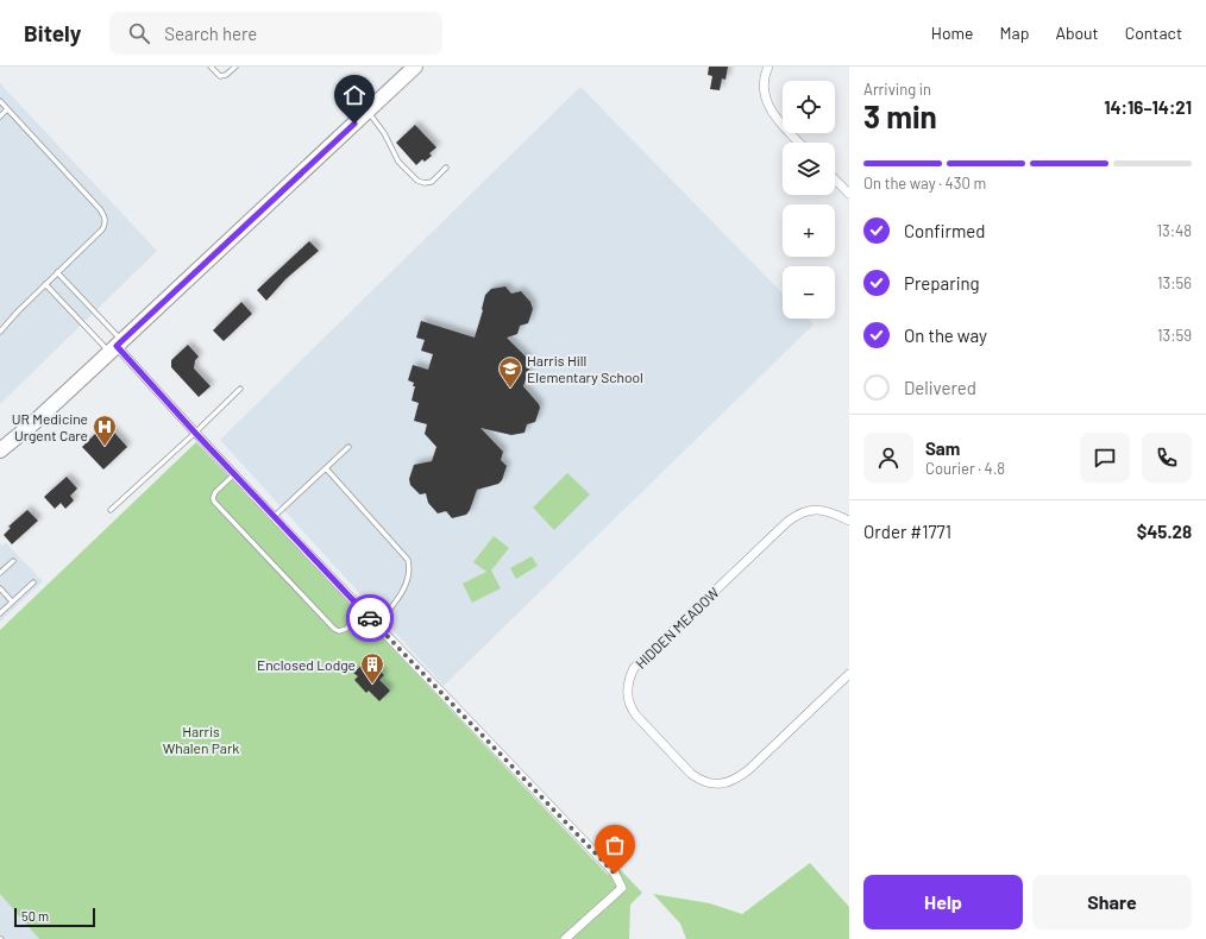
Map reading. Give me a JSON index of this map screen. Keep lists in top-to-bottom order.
{
  "streets": {
    "street": ["HIDDEN MEADOW"]
  },
  "parks": ["Harris Whalen Park"],
  "places": {
    "school or university": ["Harris Hill Elementary School"],
    "hospital": ["UR Medicine Urgent Care"],
    "building": ["Enclosed Lodge"]
  },
  "scale_bar": "50 m",
  "page": {
    "header": "Bitely",
    "search": "Search here",
    "nav": [
      "Home",
      "Map",
      "About",
      "Contact"
    ],
    "heading": ["3 min", "Arriving in", "14:16–14:21"],
    "panel": [
      "Sam",
      "Courier · 4.8",
      "Order #1771",
      "$45.28"
    ],
    "map_buttons": ["+", "−"],
    "bar": "On the way · 430 m",
    "list": [
      ["Confirmed", "13:48"],
      ["Preparing", "13:56"],
      ["On the way", "13:59"],
      "Delivered"
    ],
    "buttons": ["Help", "Share"],
    "scale": "50 m"
  }
}
